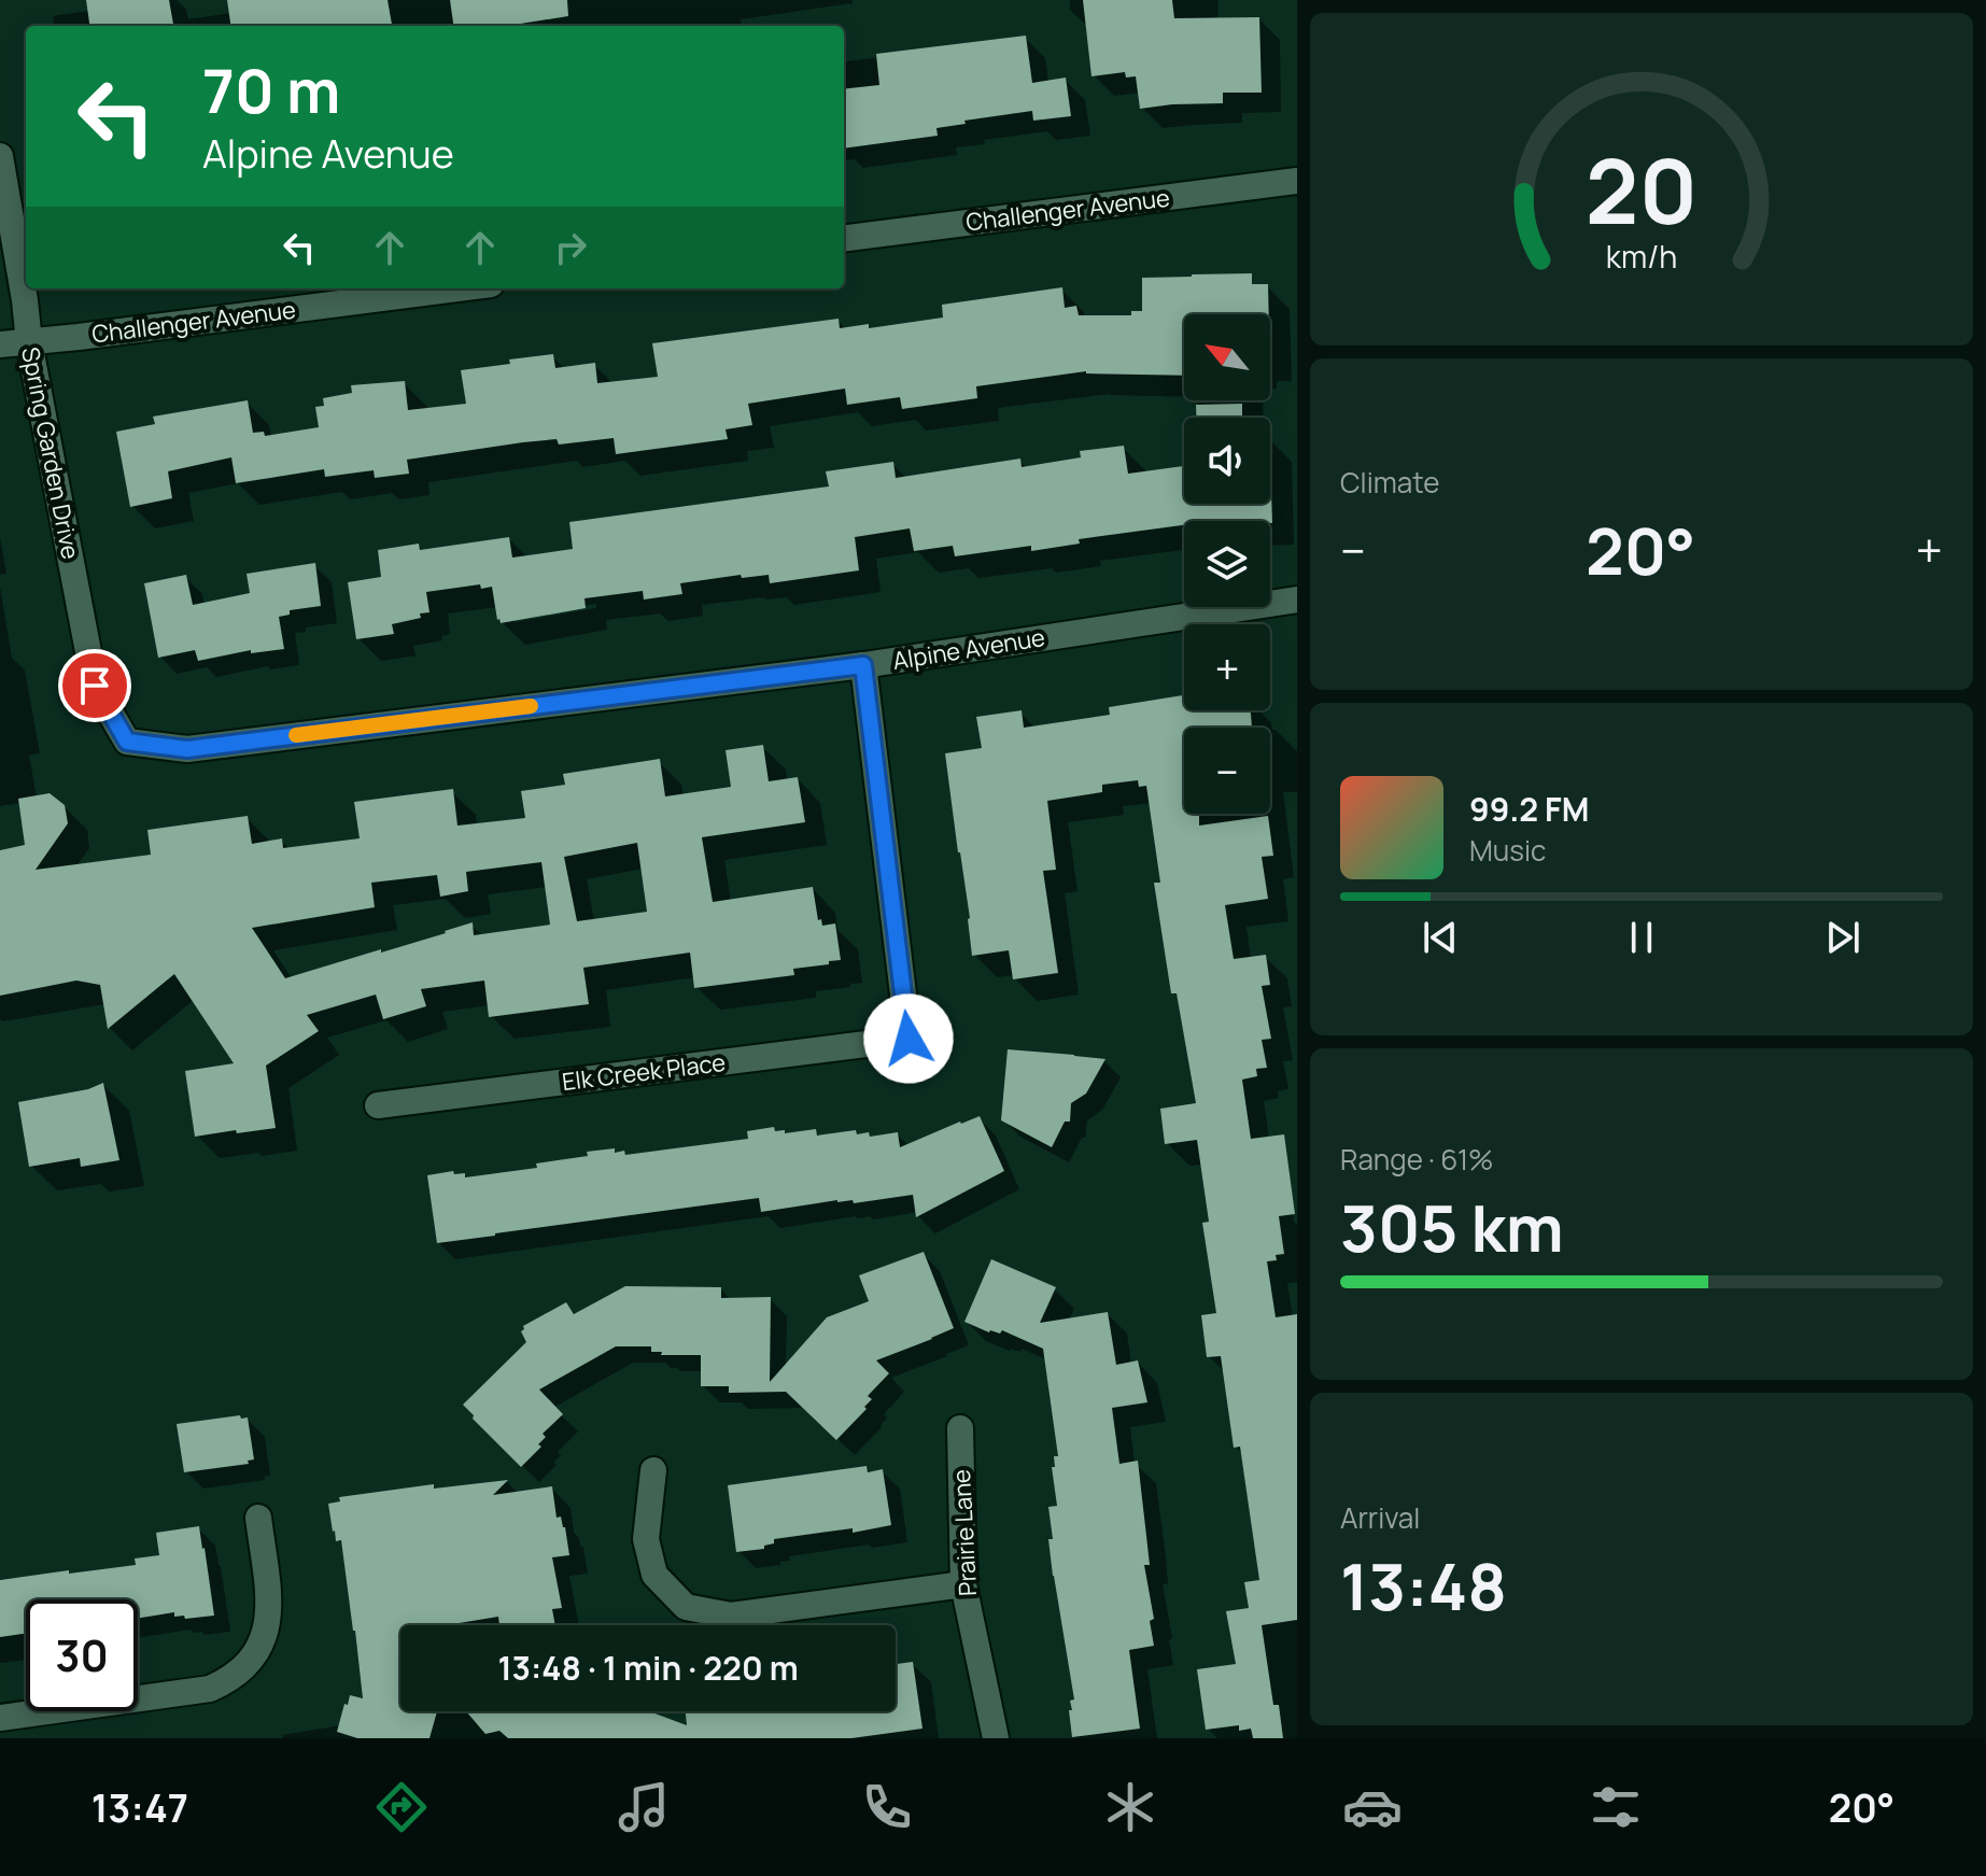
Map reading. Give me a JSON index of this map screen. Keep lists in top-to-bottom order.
{
  "streets": {
    "street": [
      "Challenger Avenue",
      "Spring Garden Drive",
      "Alpine Avenue",
      "Elk Creek Place",
      "Prairie Lane"
    ]
  },
  "crossings": [
    ["Challenger Avenue", "Spring Garden Drive"],
    ["Spring Garden Drive", "Alpine Avenue"],
    ["Alpine Avenue", "Elk Creek Place"]
  ],
  "north": "top left",
  "page": {
    "turn": ["70 m", "Alpine Avenue"],
    "map_buttons": ["+", "−"],
    "tile": [
      "Climate",
      ["Range · 61%", "305 km"],
      ["Arrival", "13:48"]
    ],
    "heat": ["−", "20°", "+"],
    "song": ["99.2 FM", "Music"],
    "limit": "30",
    "trip": "13:48 · 1 min · 220 m",
    "tabs": ["13:47", "20°"],
    "gauge": ["20", "km/h"]
  }
}
